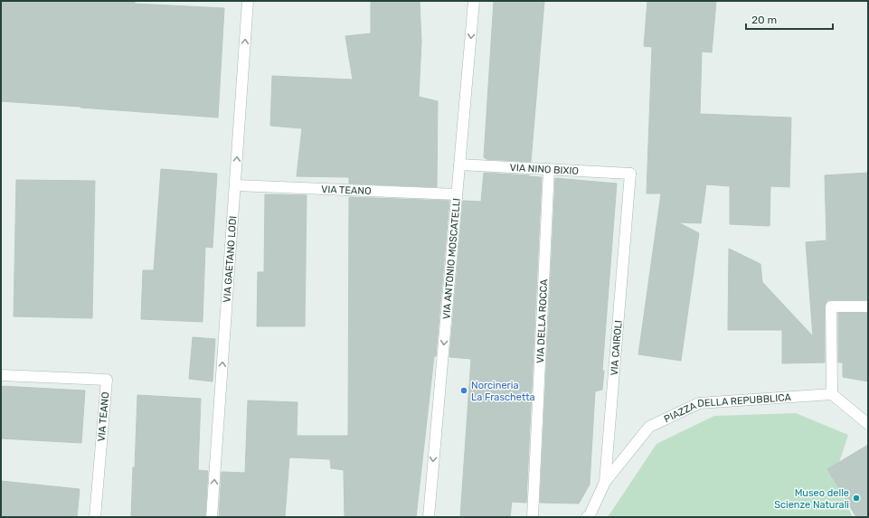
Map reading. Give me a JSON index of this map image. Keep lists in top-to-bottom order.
{
  "streets": {
    "street": [
      "VIA NINO BIXIO",
      "VIA TEANO",
      "VIA GAETANO LODI",
      "VIA ANTONIO MOSCATELLI",
      "VIA DELLA ROCCA",
      "VIA CAIROLI",
      "PIAZZA DELLA REPUBBLICA"
    ]
  },
  "crossings": [
    ["VIA NINO BIXIO", "VIA ANTONIO MOSCATELLI"],
    ["VIA NINO BIXIO", "VIA DELLA ROCCA"],
    ["VIA NINO BIXIO", "VIA CAIROLI"],
    ["VIA TEANO", "VIA GAETANO LODI"],
    ["VIA TEANO", "VIA ANTONIO MOSCATELLI"],
    ["VIA CAIROLI", "PIAZZA DELLA REPUBBLICA"]
  ],
  "one_way": ["VIA GAETANO LODI", "VIA ANTONIO MOSCATELLI"],
  "places": ["Norcineria La Fraschetta", "Museo delle Scienze Naturali"],
  "scale_bar": "20 m"
}
